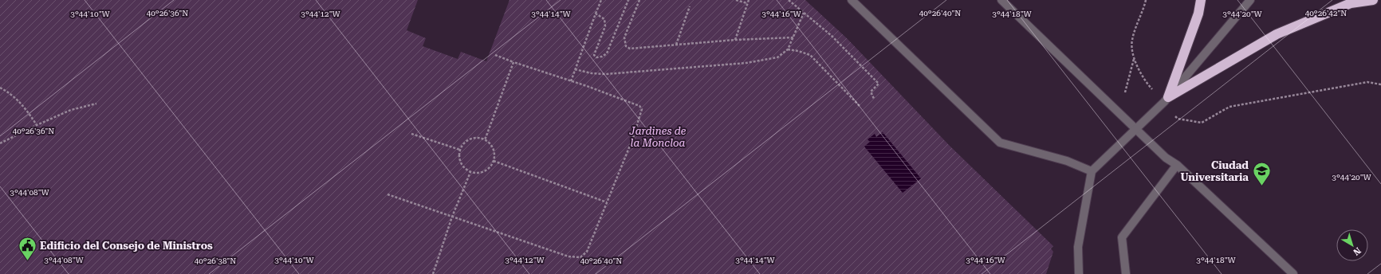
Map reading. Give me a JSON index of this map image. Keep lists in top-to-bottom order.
{
  "parks": ["Jardines de la Moncloa"],
  "places": {
    "school or university": ["Ciudad Universitaria"],
    "public building": ["Edificio del Consejo de Ministros"]
  },
  "north": "bottom right",
  "coordinates": [
    "40°26'36\"N",
    "40°26'40\"N",
    "40°26'42\"N",
    "3°44'10\"W",
    "3°44'12\"W",
    "3°44'14\"W",
    "3°44'16\"W",
    "3°44'18\"W",
    "3°44'20\"W",
    "3°44'08\"W",
    "40°26'38\"N"
  ]
}
